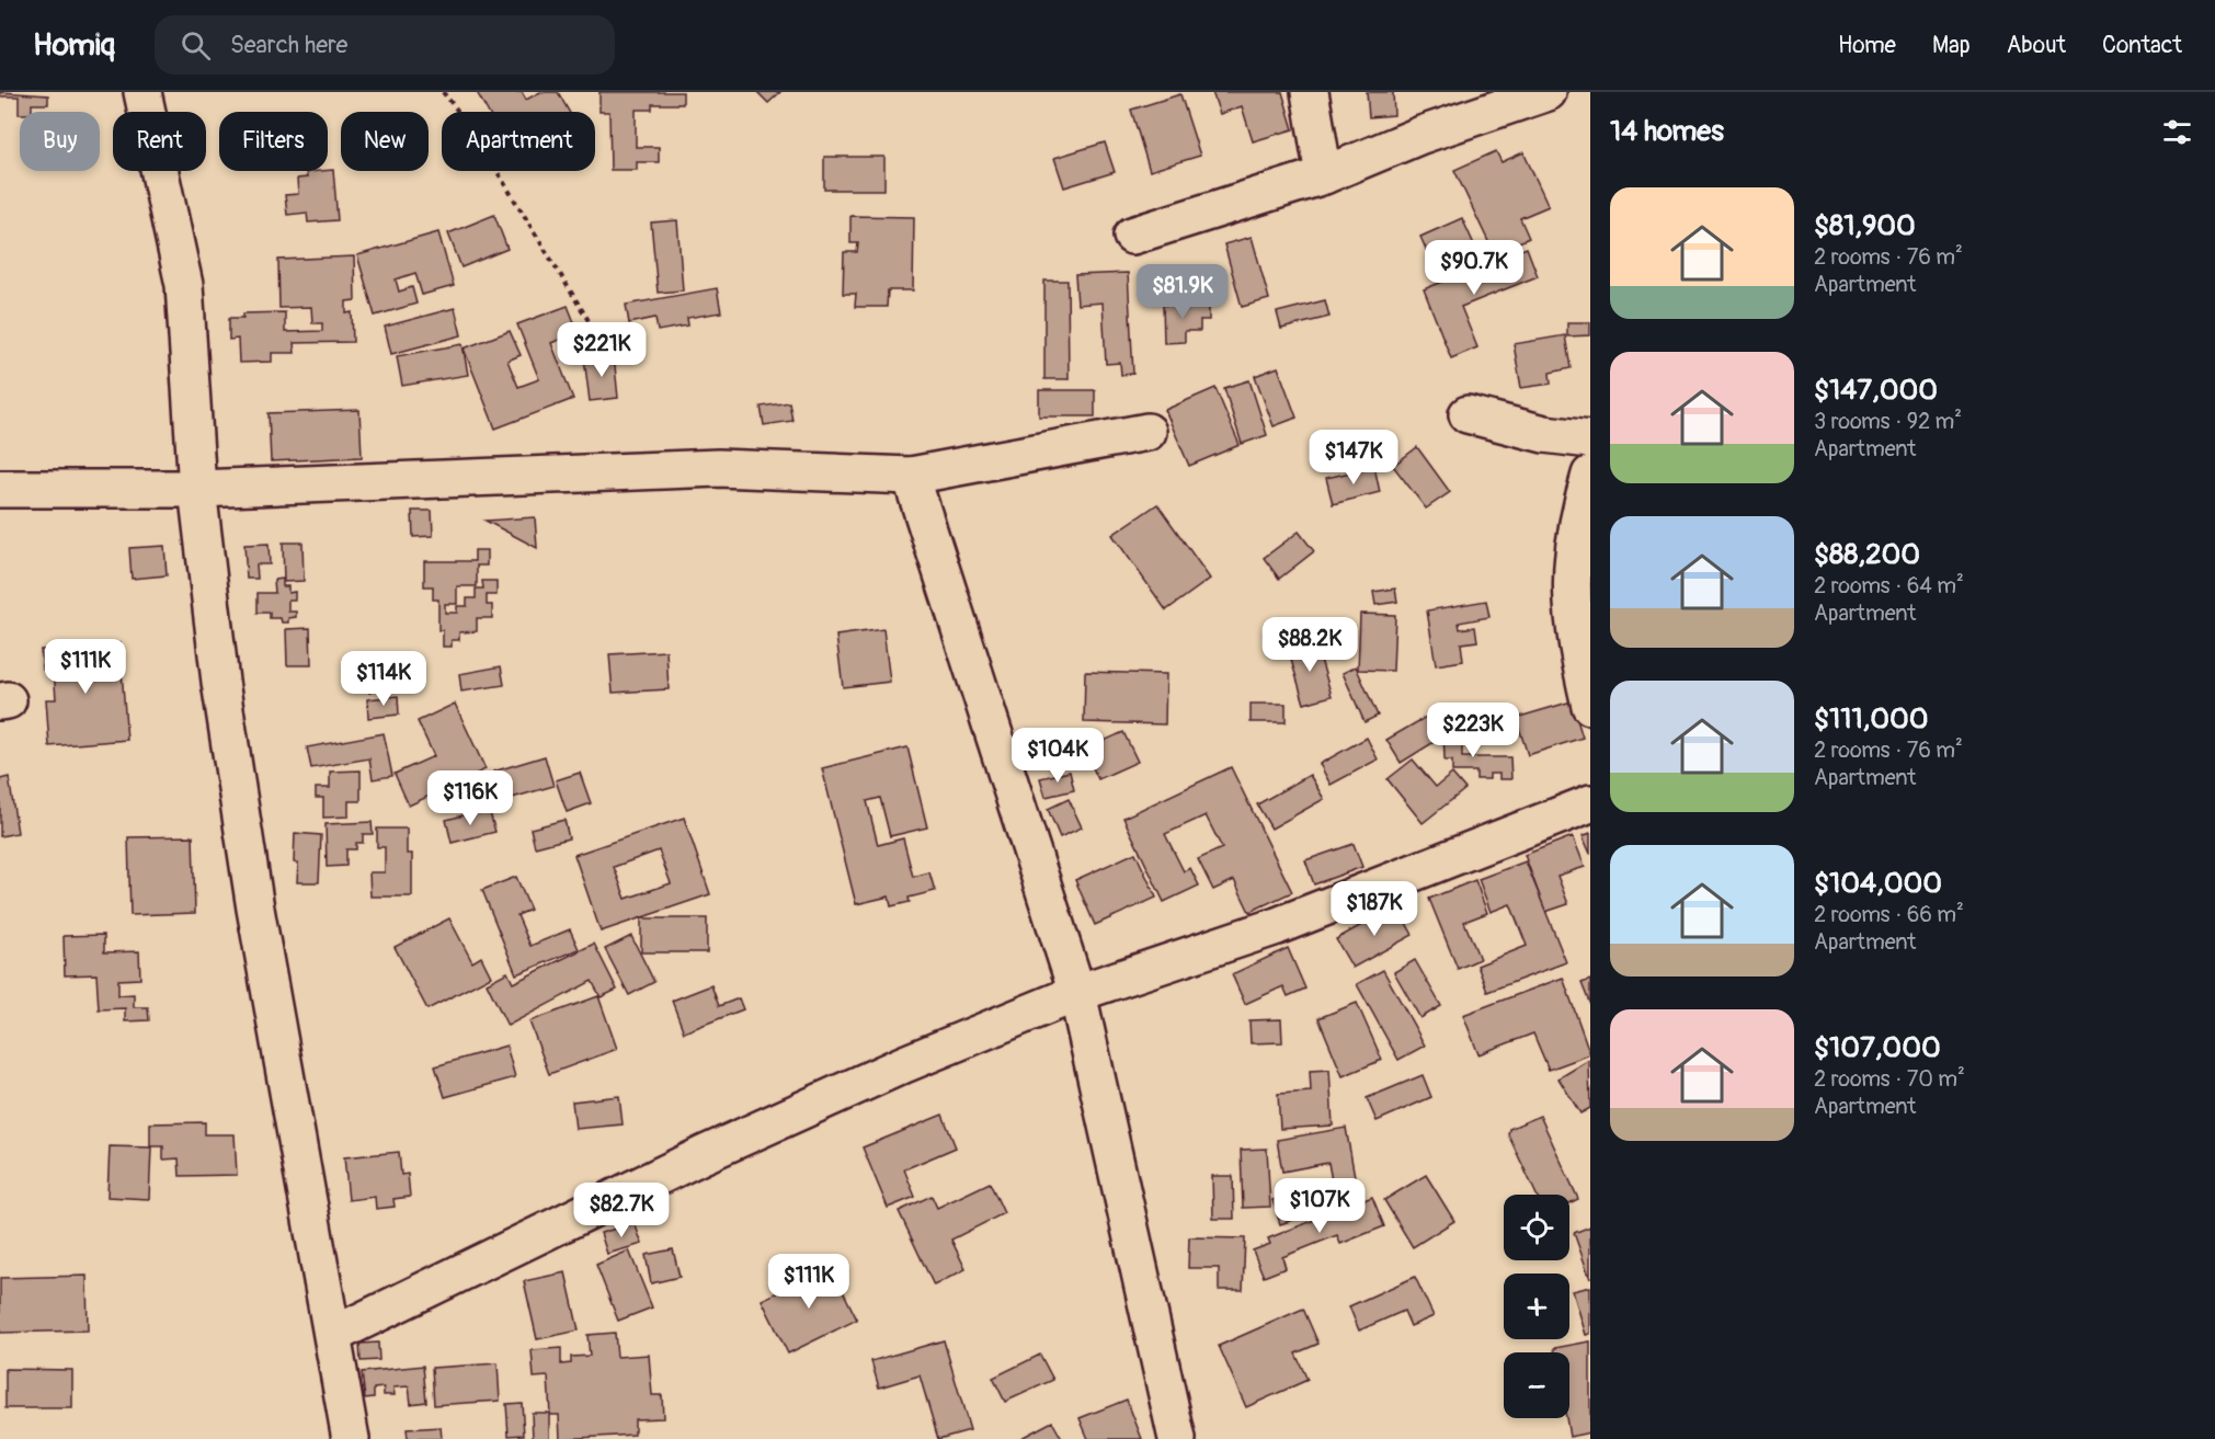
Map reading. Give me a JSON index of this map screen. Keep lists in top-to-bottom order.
{
  "page": {
    "header": "Homiq",
    "search": "Search here",
    "nav": [
      "Home",
      "Map",
      "About",
      "Contact"
    ],
    "heading": "14 homes",
    "chip": [
      "Buy",
      "Rent",
      "Filters",
      "New",
      "Apartment"
    ],
    "list": [
      {
        "name": "$81,900",
        "note": "2 rooms · 76 m² · Apartment"
      },
      {
        "name": "$147,000",
        "note": "3 rooms · 92 m² · Apartment"
      },
      {
        "name": "$88,200",
        "note": "2 rooms · 64 m² · Apartment"
      },
      {
        "name": "$111,000",
        "note": "2 rooms · 76 m² · Apartment"
      },
      {
        "name": "$104,000",
        "note": "2 rooms · 66 m² · Apartment"
      },
      {
        "name": "$107,000",
        "note": "2 rooms · 70 m² · Apartment"
      }
    ],
    "price": [
      "$90.7K",
      "$81.9K",
      "$221K",
      "$147K",
      "$88.2K",
      "$111K",
      "$114K",
      "$223K",
      "$104K",
      "$116K",
      "$187K",
      "$107K",
      "$82.7K",
      "$111K"
    ],
    "map_buttons": ["+", "−"]
  }
}
